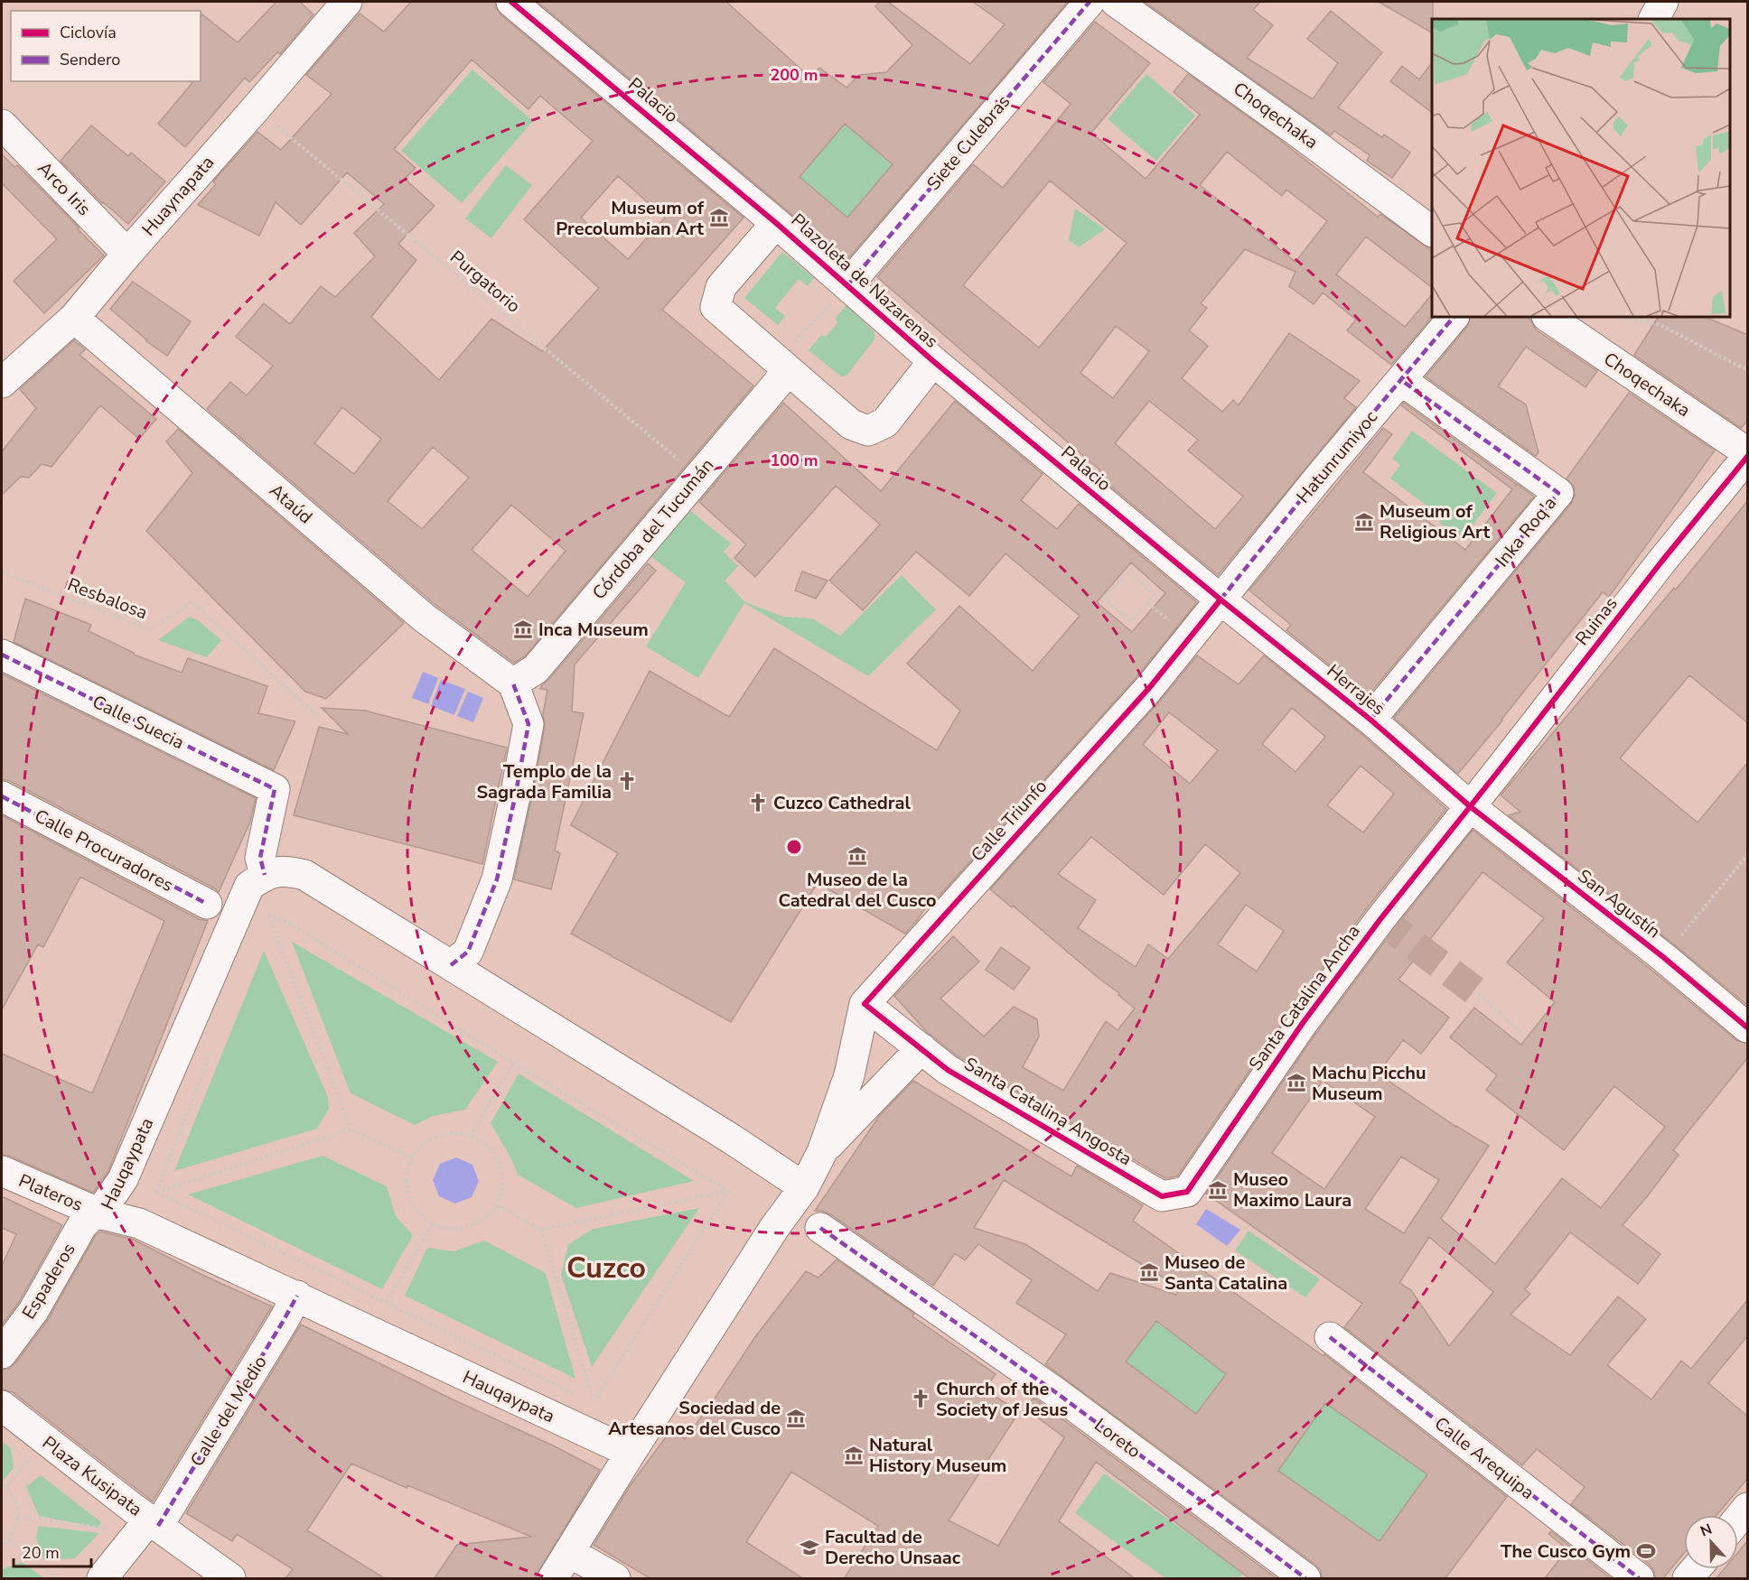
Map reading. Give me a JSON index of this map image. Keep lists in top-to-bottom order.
{
  "streets": {
    "street": [
      "Palacio",
      "Choqechaka",
      "Siete Culebras",
      "Arco Iris",
      "Huaynapata",
      "Plazoleta de Nazarenas",
      "Hatunrumiyoc",
      "Ataúd",
      "Córdoba del Tucumán",
      "Inka Roq'a",
      "Ruinas",
      "Herrajes",
      "Calle Suecia",
      "Calle Triunfo",
      "Calle Procuradores",
      "San Agustín",
      "Santa Catalina Ancha",
      "Santa Catalina Angosta",
      "Hauqaypata",
      "Plateros",
      "Espaderos",
      "Calle del Medio",
      "Loreto",
      "Calle Arequipa",
      "Plaza Kusipata"
    ],
    "path": ["Purgatorio", "Resbalosa"]
  },
  "crossings": [
    ["Palacio", "Plazoleta de Nazarenas"],
    ["Palacio", "Hatunrumiyoc"],
    ["Palacio", "Herrajes"],
    ["Palacio", "Calle Triunfo"],
    ["Siete Culebras", "Plazoleta de Nazarenas"],
    ["Arco Iris", "Huaynapata"],
    ["Huaynapata", "Purgatorio"],
    ["Huaynapata", "Ataúd"],
    ["Plazoleta de Nazarenas", "Córdoba del Tucumán"],
    ["Purgatorio", "Córdoba del Tucumán"],
    ["Hatunrumiyoc", "Inka Roq'a"],
    ["Hatunrumiyoc", "Herrajes"],
    ["Hatunrumiyoc", "Calle Triunfo"],
    ["Ataúd", "Córdoba del Tucumán"],
    ["Inka Roq'a", "Herrajes"],
    ["Ruinas", "Herrajes"],
    ["Ruinas", "San Agustín"],
    ["Ruinas", "Santa Catalina Ancha"],
    ["Herrajes", "Calle Triunfo"],
    ["Herrajes", "San Agustín"],
    ["Herrajes", "Santa Catalina Ancha"],
    ["Calle Suecia", "Hauqaypata"],
    ["San Agustín", "Santa Catalina Ancha"],
    ["Santa Catalina Ancha", "Santa Catalina Angosta"],
    ["Hauqaypata", "Plateros"],
    ["Hauqaypata", "Espaderos"],
    ["Hauqaypata", "Calle del Medio"],
    ["Plateros", "Espaderos"],
    ["Calle del Medio", "Plaza Kusipata"]
  ],
  "districts": ["Cuzco"],
  "places": {
    "museum": [
      "Museum of Precolumbian Art",
      "Museum of Religious Art",
      "Inca Museum",
      "Museo de la Catedral del Cusco",
      "Machu Picchu Museum",
      "Museo Maximo Laura",
      "Museo de Santa Catalina",
      "Sociedad de Artesanos del Cusco",
      "Natural History Museum"
    ],
    "church": ["Templo de la Sagrada Familia", "Cuzco Cathedral", "Church of the Society of Jesus"],
    "school or university": ["Facultad de Derecho Unsaac"],
    "sports": ["The Cusco Gym"]
  },
  "legend": ["Ciclovía", "Sendero"],
  "scale_bar": "20 m",
  "north": "top",
  "rings": ["200 m", "100 m"]
}
